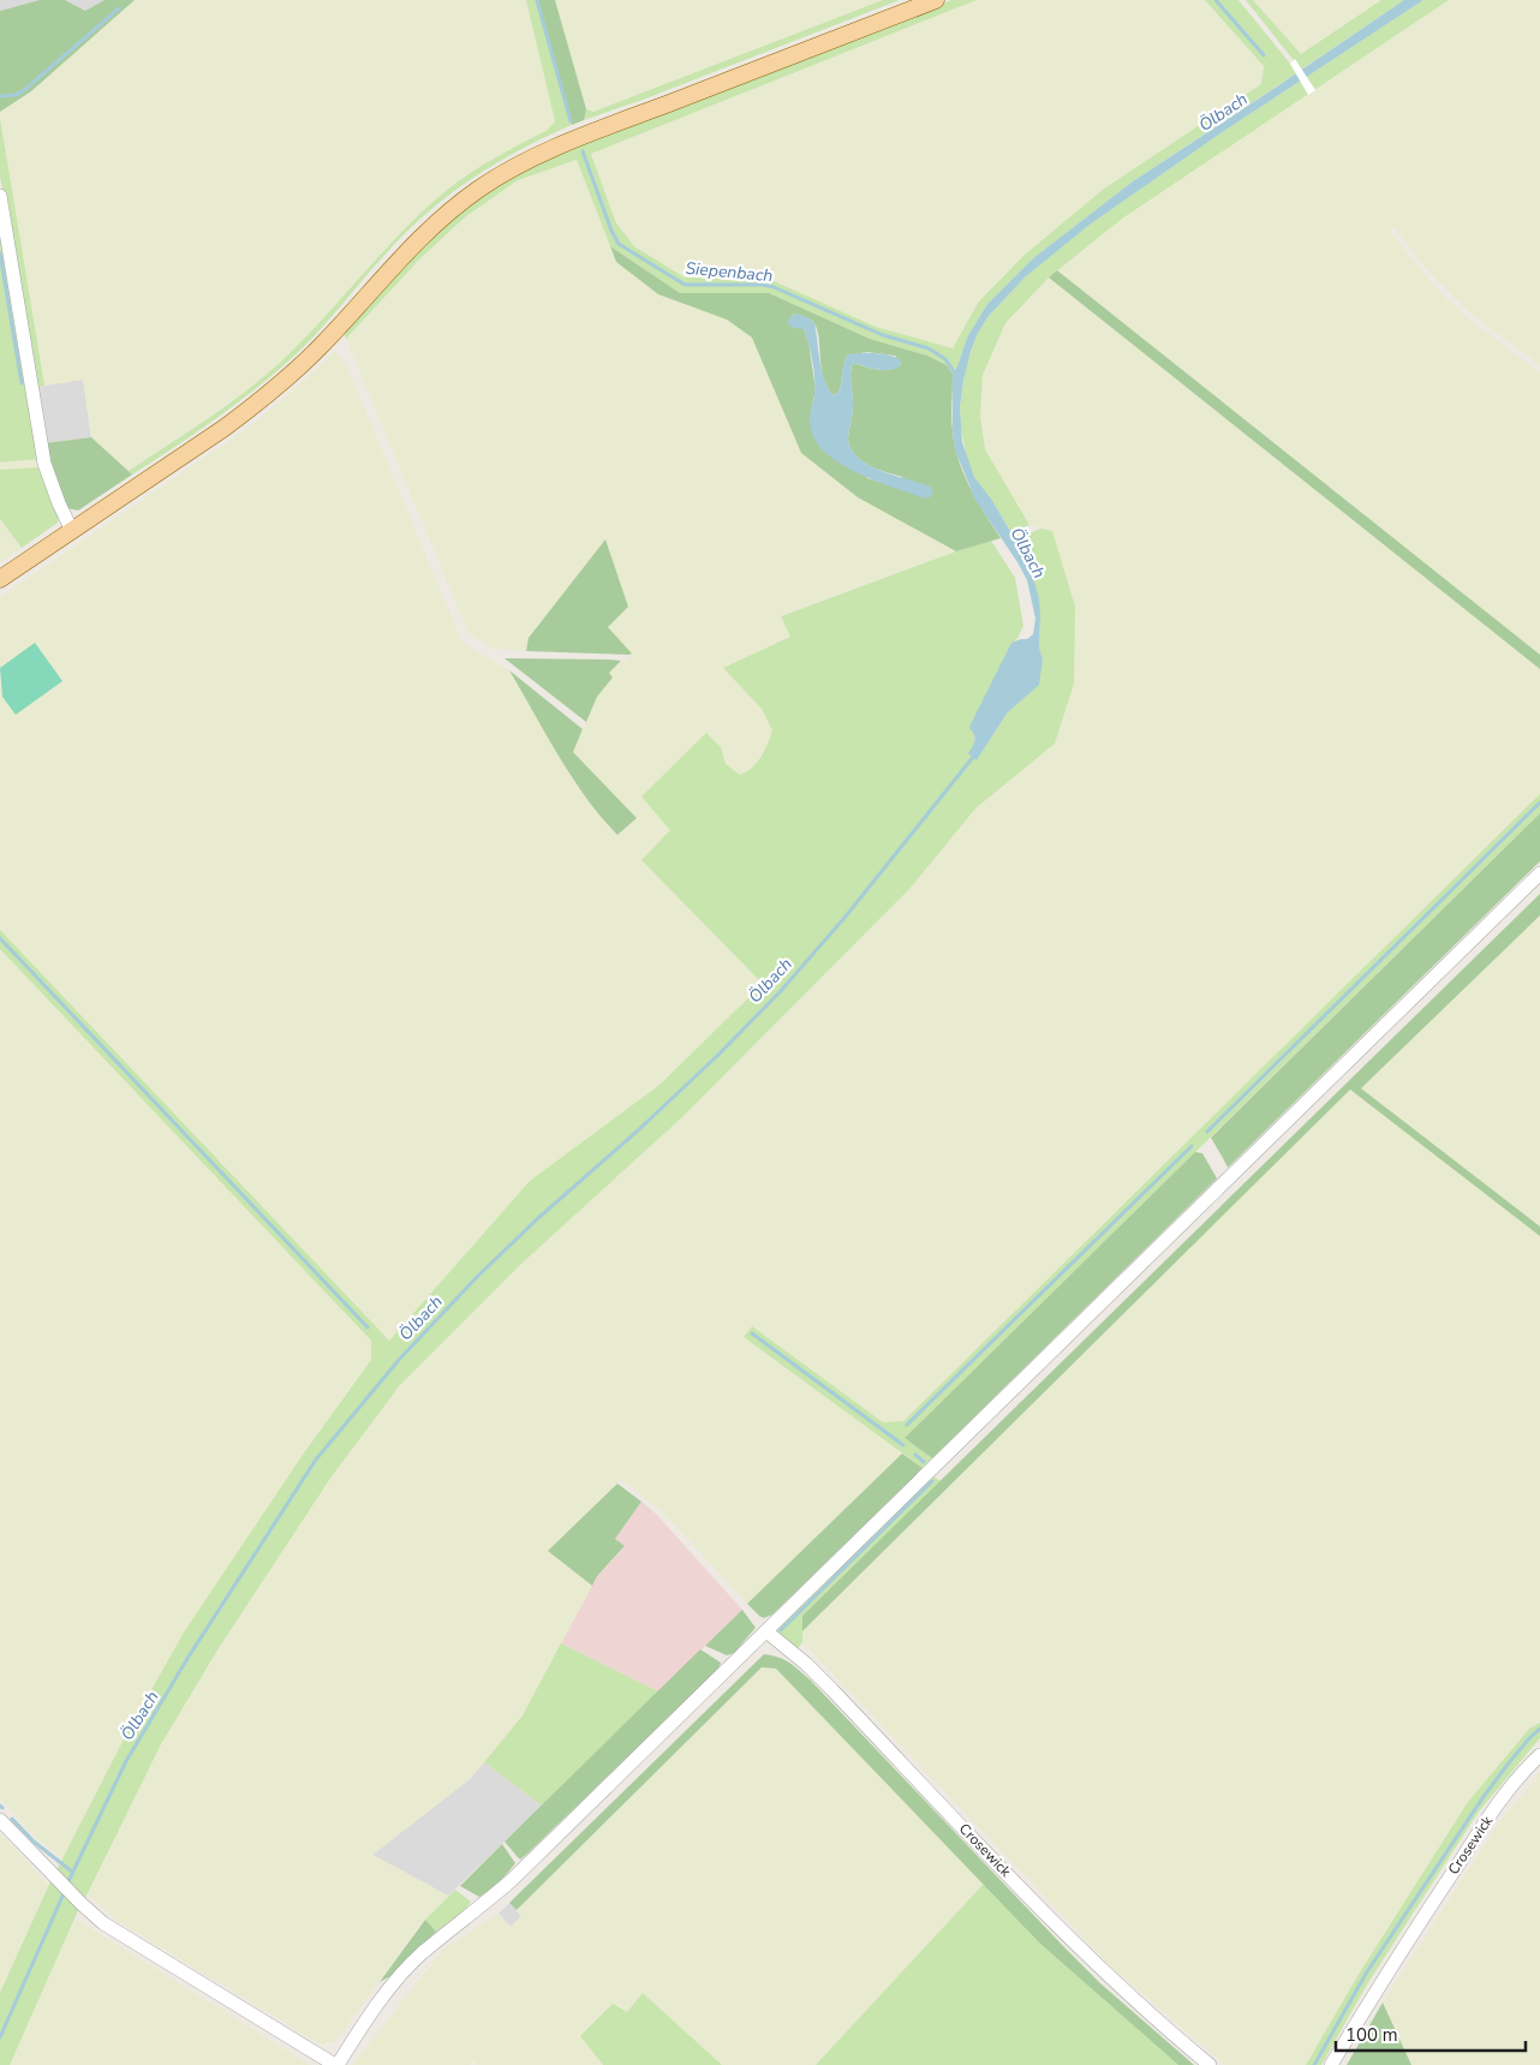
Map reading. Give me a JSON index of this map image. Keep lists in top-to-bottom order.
{
  "streets": {
    "street": ["Crosewick"]
  },
  "water": ["Ölbach", "Siepenbach"],
  "scale_bar": "100 m"
}
